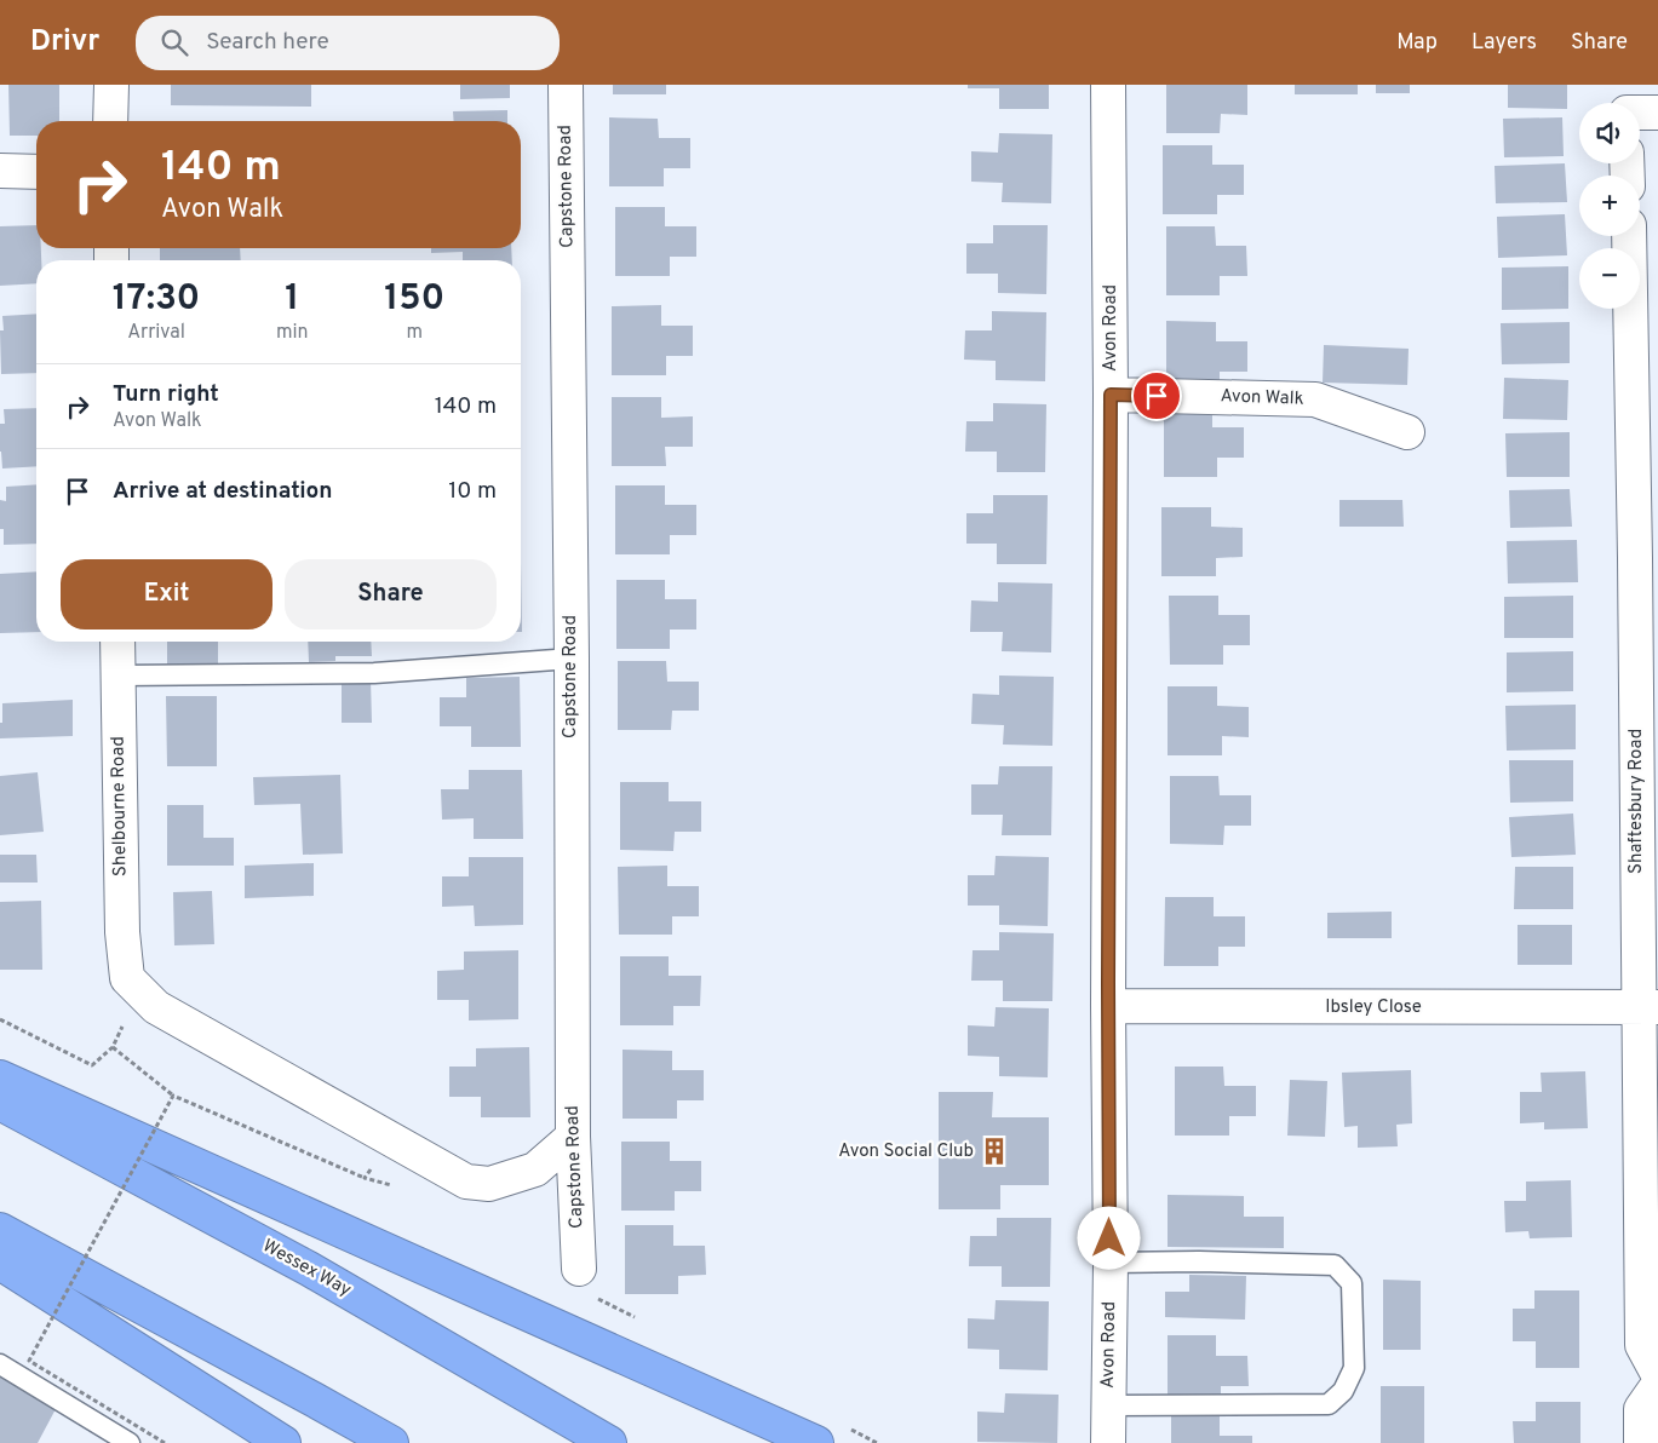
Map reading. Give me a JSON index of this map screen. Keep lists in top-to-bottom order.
{
  "streets": {
    "highway": ["Wessex Way"],
    "street": [
      "Capstone Road",
      "Avon Road",
      "Avon Walk",
      "Shaftesbury Road",
      "Shelbourne Road",
      "Ibsley Close"
    ]
  },
  "crossings": [
    ["Capstone Road", "Shelbourne Road"],
    ["Avon Road", "Avon Walk"],
    ["Avon Road", "Ibsley Close"],
    ["Shaftesbury Road", "Ibsley Close"]
  ],
  "places": {
    "building": ["Avon Social Club"]
  },
  "page": {
    "header": "Drivr",
    "search": "Search here",
    "nav": ["Map", "Layers", "Share"],
    "map_buttons": ["+", "−"],
    "turn": ["140 m", "Avon Walk"],
    "eta": [
      "17:30",
      "Arrival",
      "1",
      "min",
      "150",
      "m"
    ],
    "list": [
      {
        "name": "Turn right",
        "note": "Avon Walk",
        "value": "140 m"
      },
      {
        "name": "Arrive at destination",
        "value": "10 m"
      }
    ],
    "buttons": ["Exit", "Share"]
  }
}
